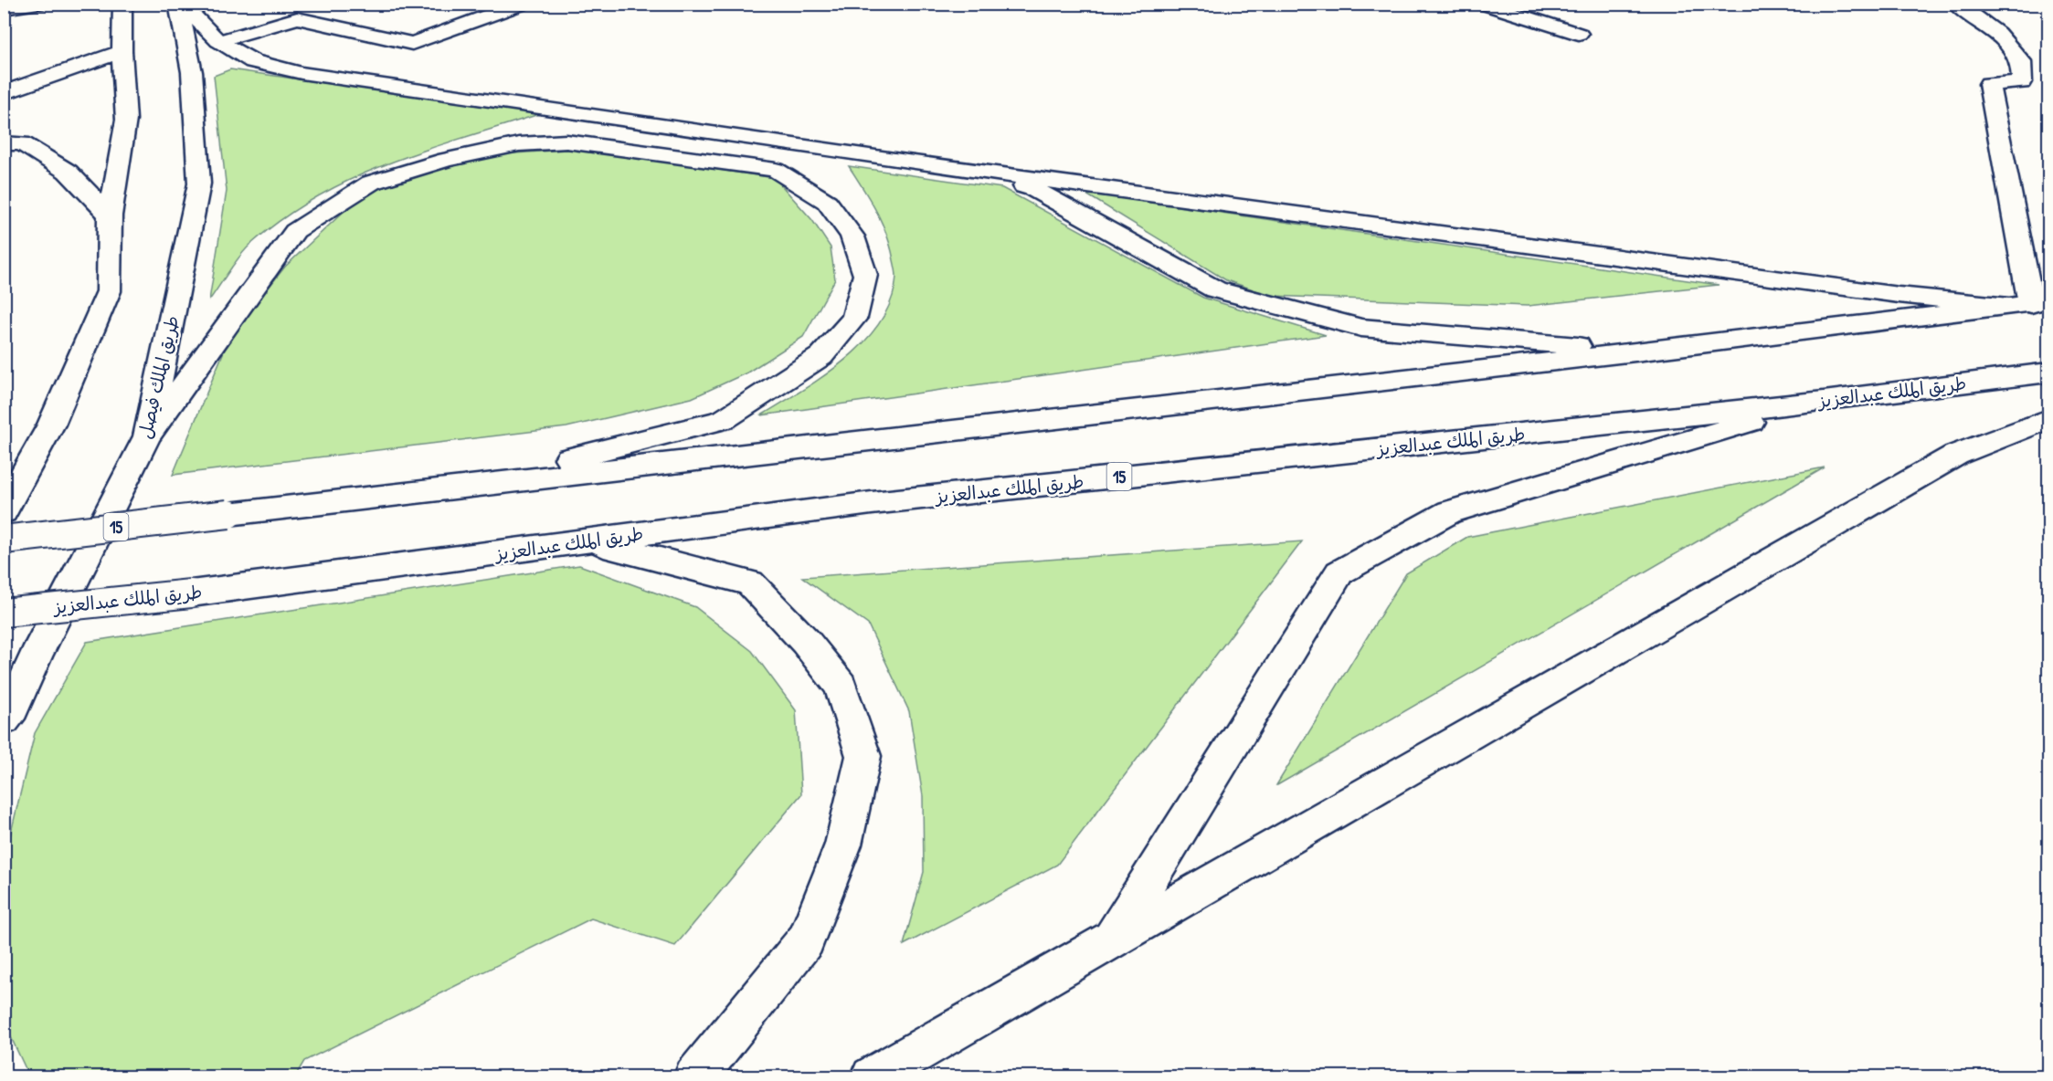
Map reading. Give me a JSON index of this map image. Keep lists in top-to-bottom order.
{
  "streets": {
    "main road": ["طريق الملك فيصل", "طريق الملك عبدالعزيز", "15"]
  }
}
